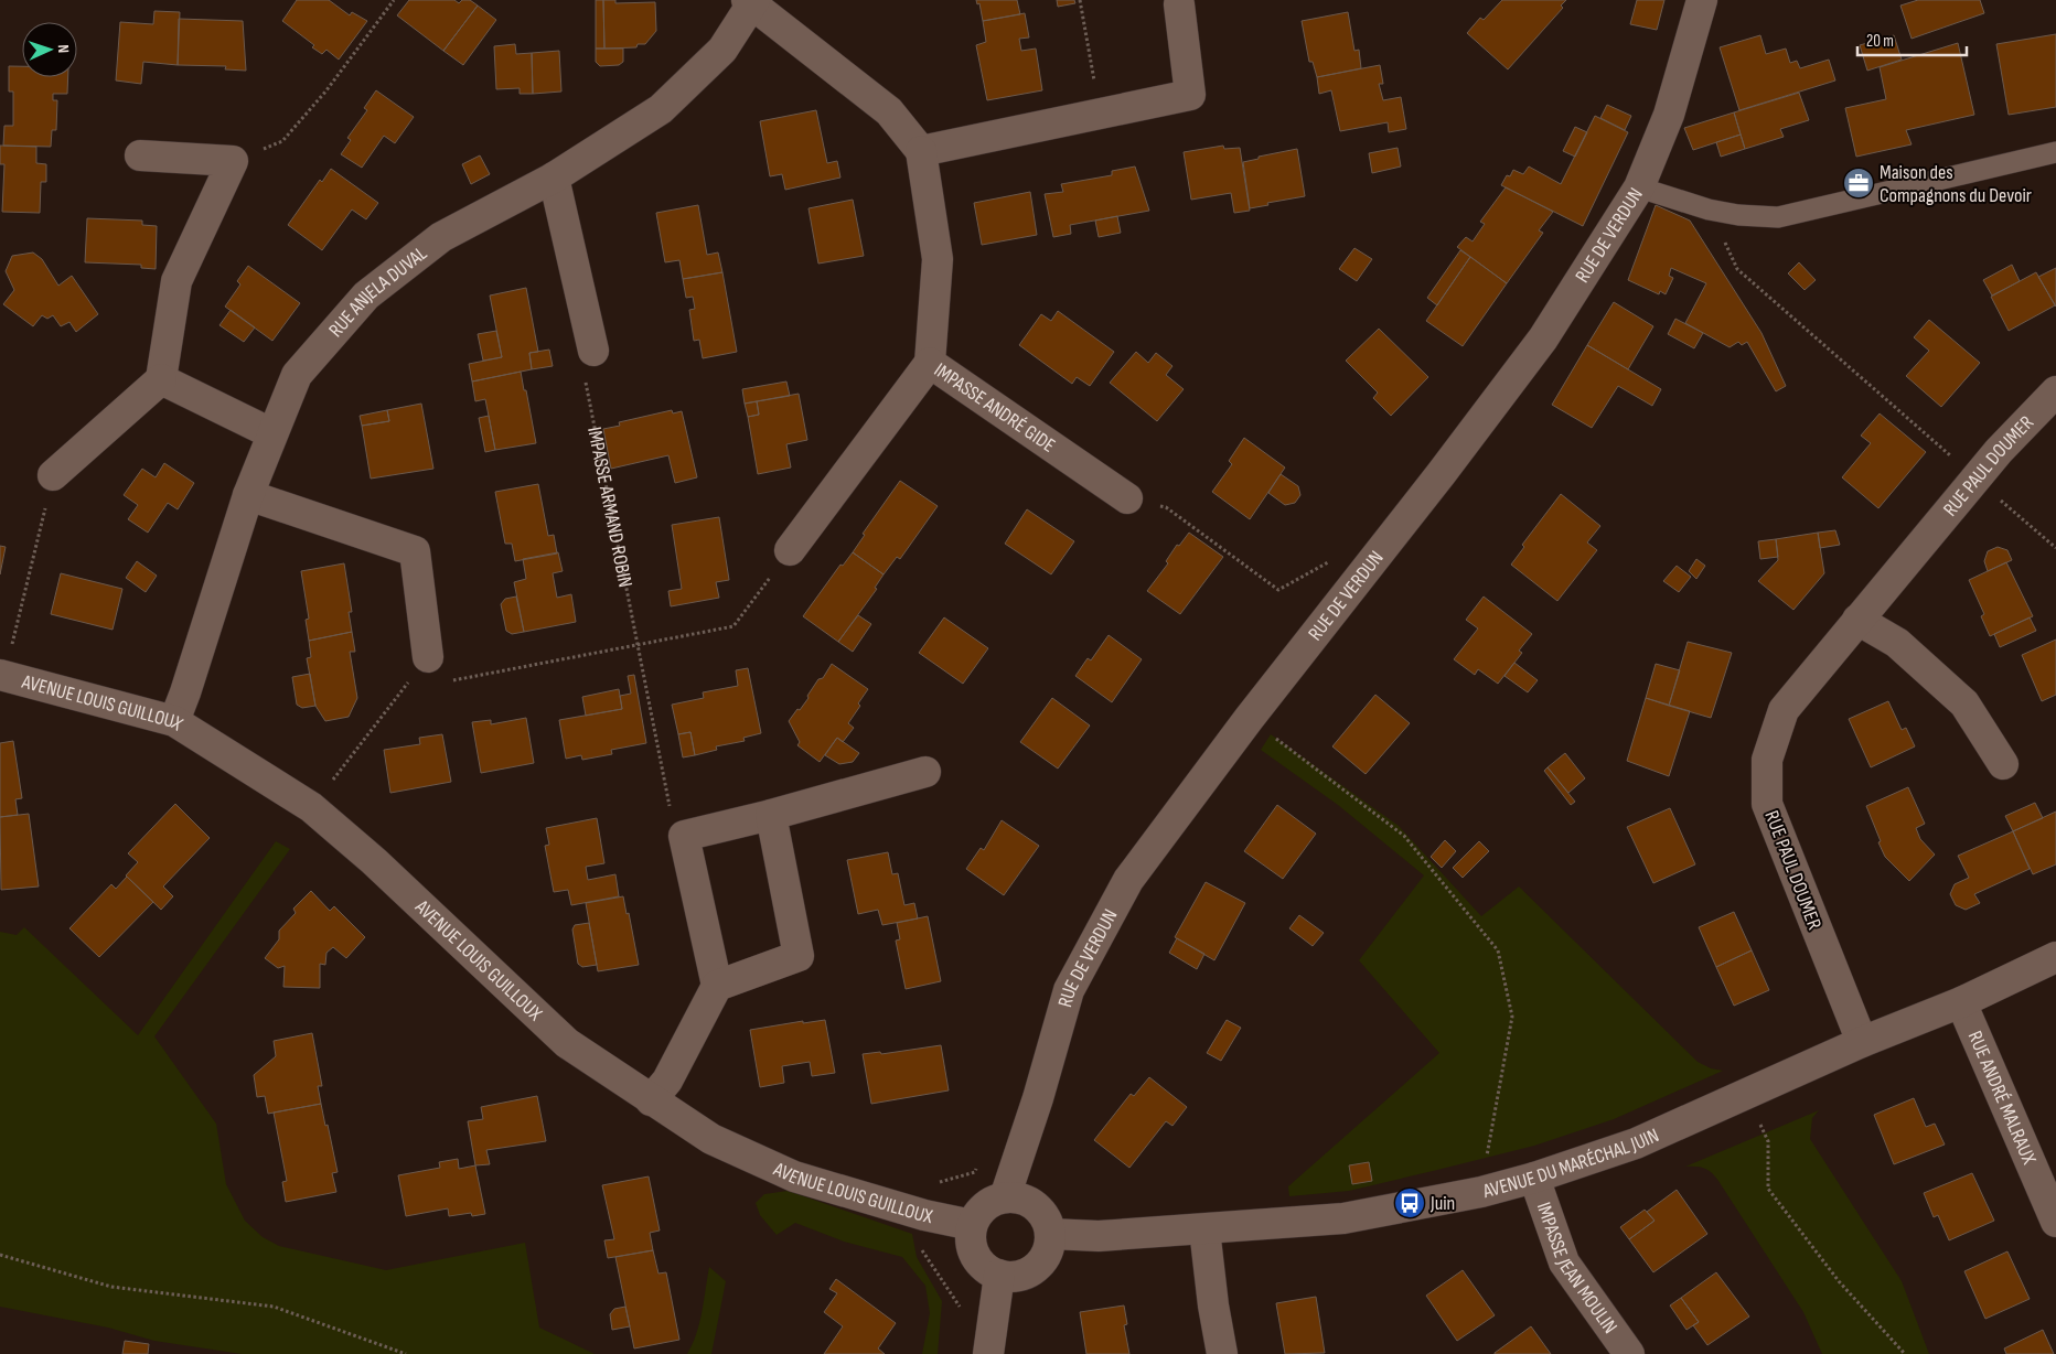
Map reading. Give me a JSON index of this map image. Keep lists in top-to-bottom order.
{
  "streets": {
    "street": [
      "RUE DE VERDUN",
      "RUE ANJELA DUVAL",
      "IMPASSE ANDRÉ GIDE",
      "RUE PAUL DOUMER",
      "AVENUE LOUIS GUILLOUX",
      "RUE ANDRÉ MALRAUX",
      "AVENUE DU MARÉCHAL JUIN",
      "IMPASSE JEAN MOULIN"
    ],
    "path": ["IMPASSE ARMAND ROBIN"]
  },
  "crossings": [
    ["RUE DE VERDUN", "AVENUE LOUIS GUILLOUX"],
    ["RUE DE VERDUN", "AVENUE DU MARÉCHAL JUIN"],
    ["RUE ANJELA DUVAL", "IMPASSE ANDRÉ GIDE"],
    ["RUE ANJELA DUVAL", "AVENUE LOUIS GUILLOUX"],
    ["RUE PAUL DOUMER", "AVENUE DU MARÉCHAL JUIN"],
    ["AVENUE LOUIS GUILLOUX", "AVENUE DU MARÉCHAL JUIN"],
    ["RUE ANDRÉ MALRAUX", "AVENUE DU MARÉCHAL JUIN"],
    ["AVENUE DU MARÉCHAL JUIN", "IMPASSE JEAN MOULIN"]
  ],
  "places": {
    "office": ["Maison des Compagnons du Devoir"],
    "bus stop": ["Juin"]
  },
  "scale_bar": "20 m",
  "north": "right"
}
